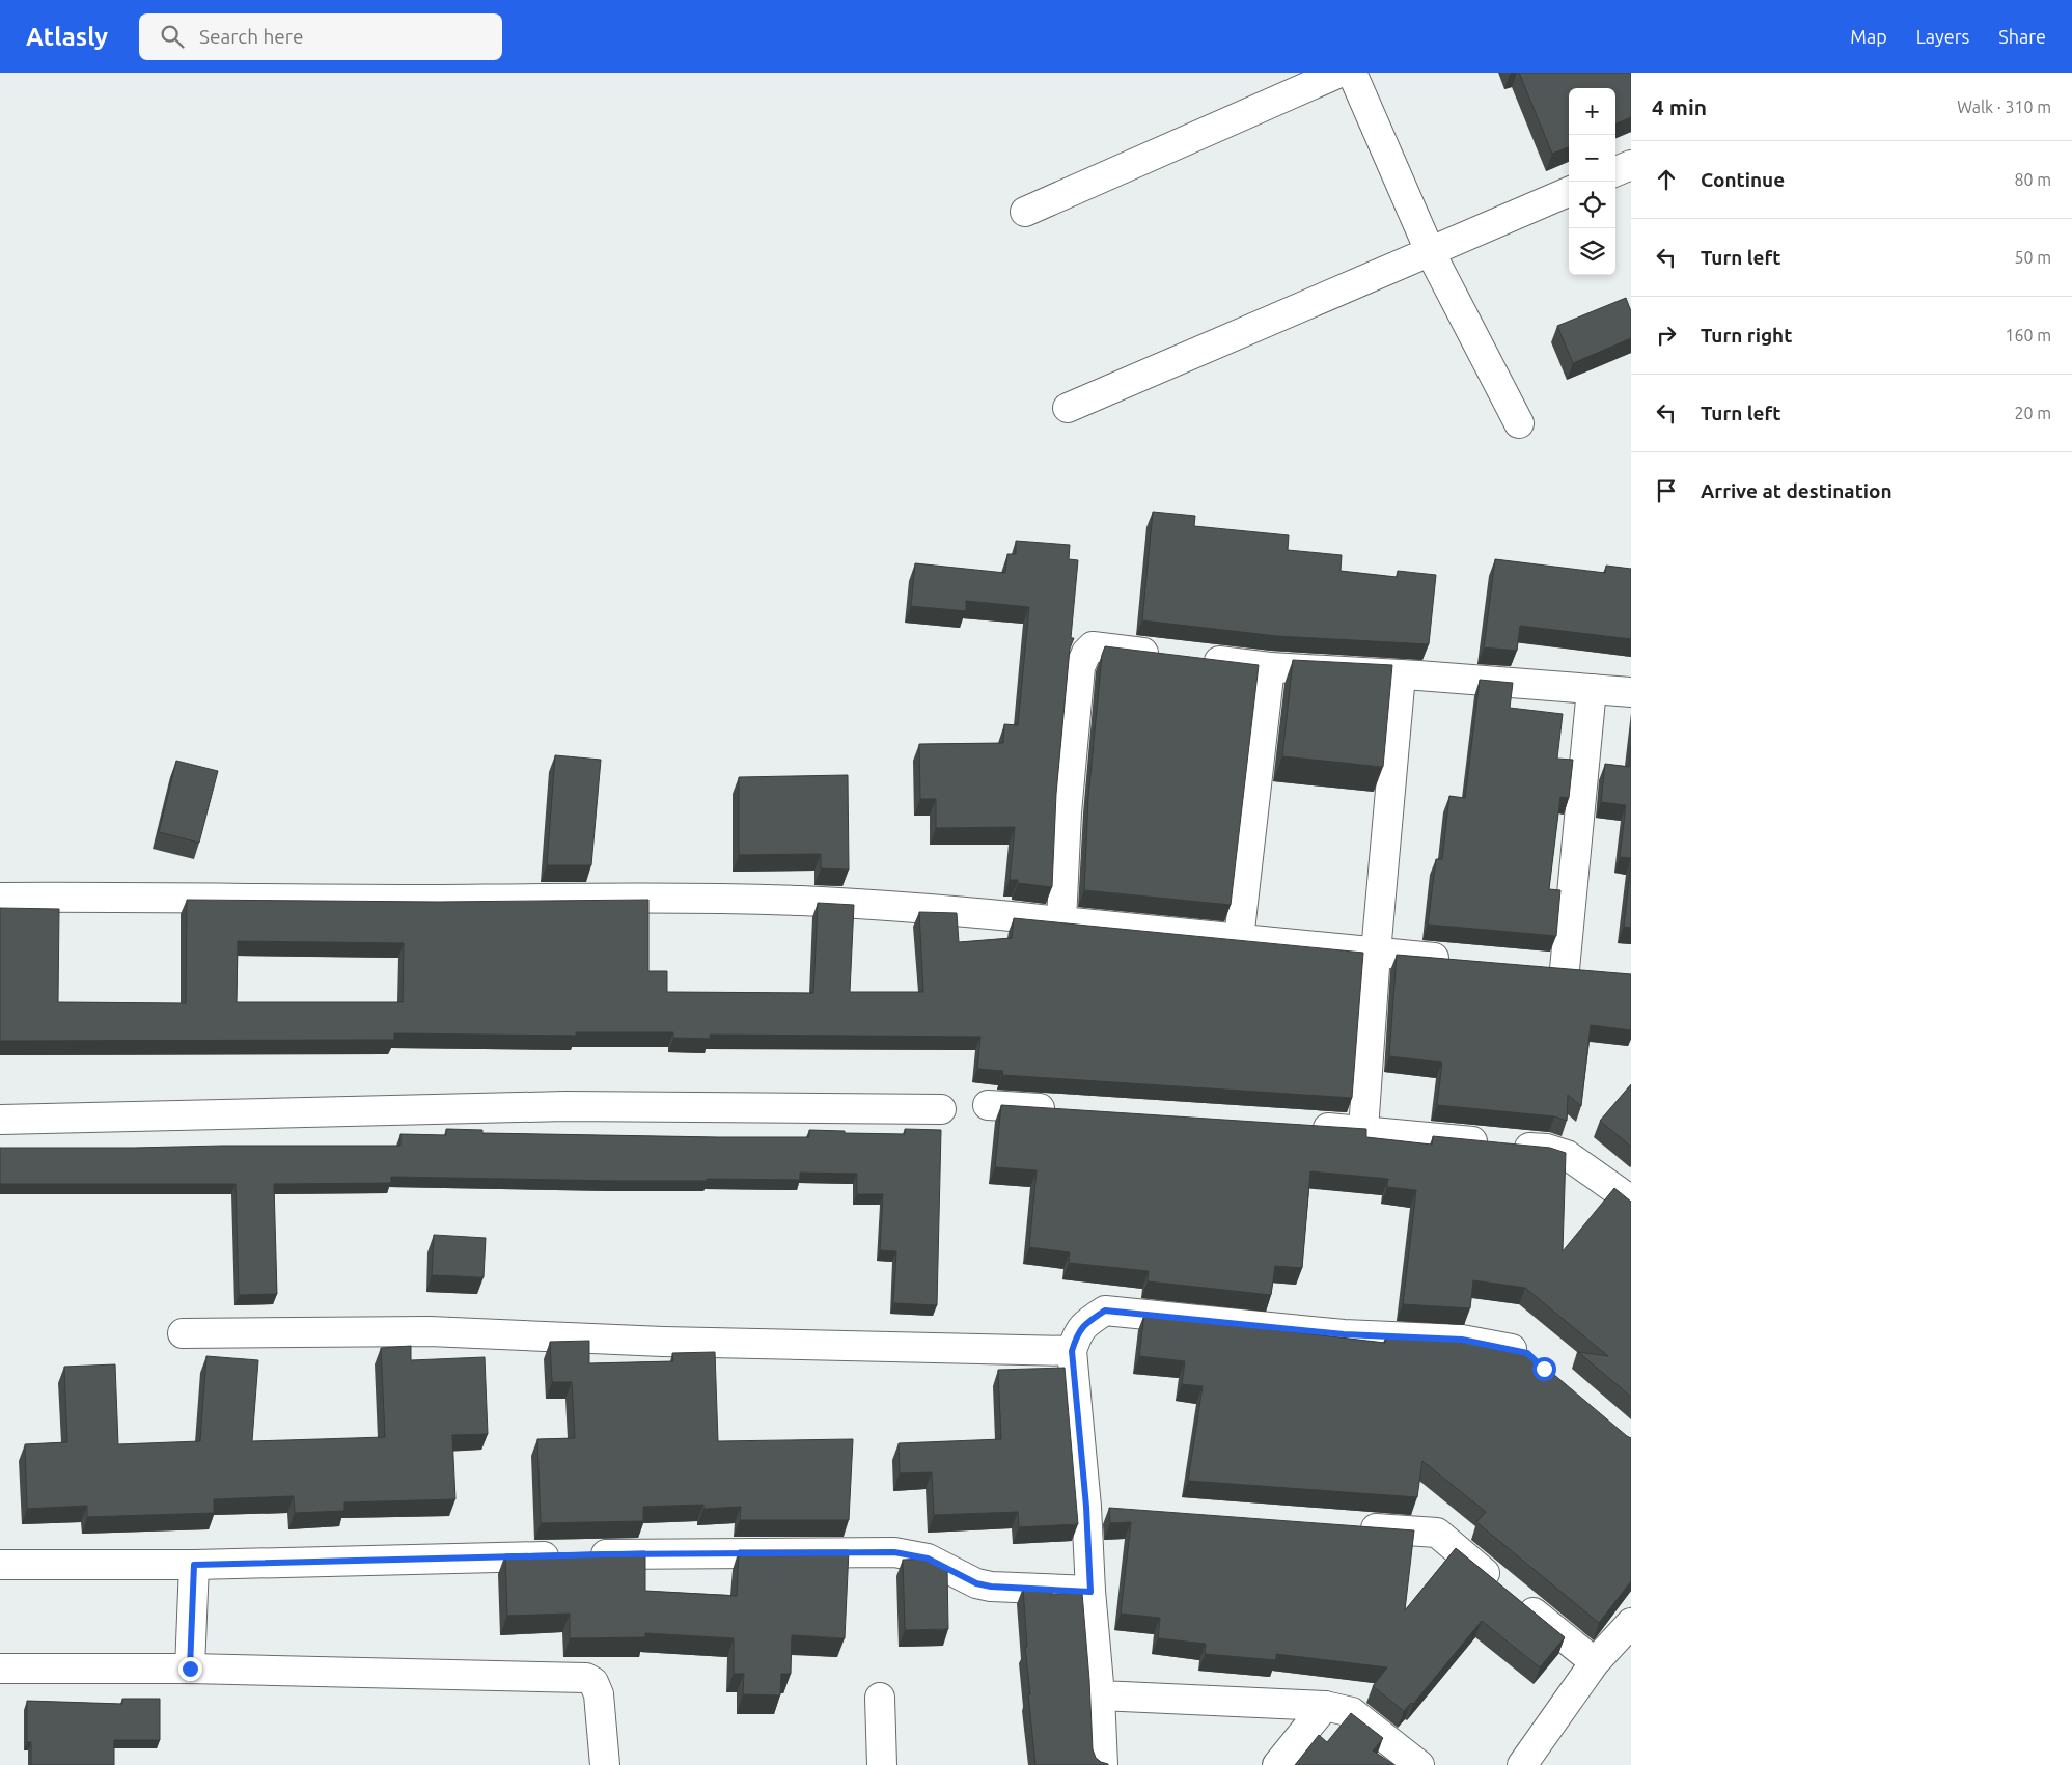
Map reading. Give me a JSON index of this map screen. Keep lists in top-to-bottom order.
{
  "page": {
    "header": "Atlasly",
    "search": "Search here",
    "nav": ["Map", "Layers", "Share"],
    "heading": ["4 min", "Walk · 310 m"],
    "map_buttons": ["+", "−"],
    "list": [
      ["Continue", "80 m"],
      ["Turn left", "50 m"],
      ["Turn right", "160 m"],
      ["Turn left", "20 m"],
      "Arrive at destination"
    ]
  }
}
